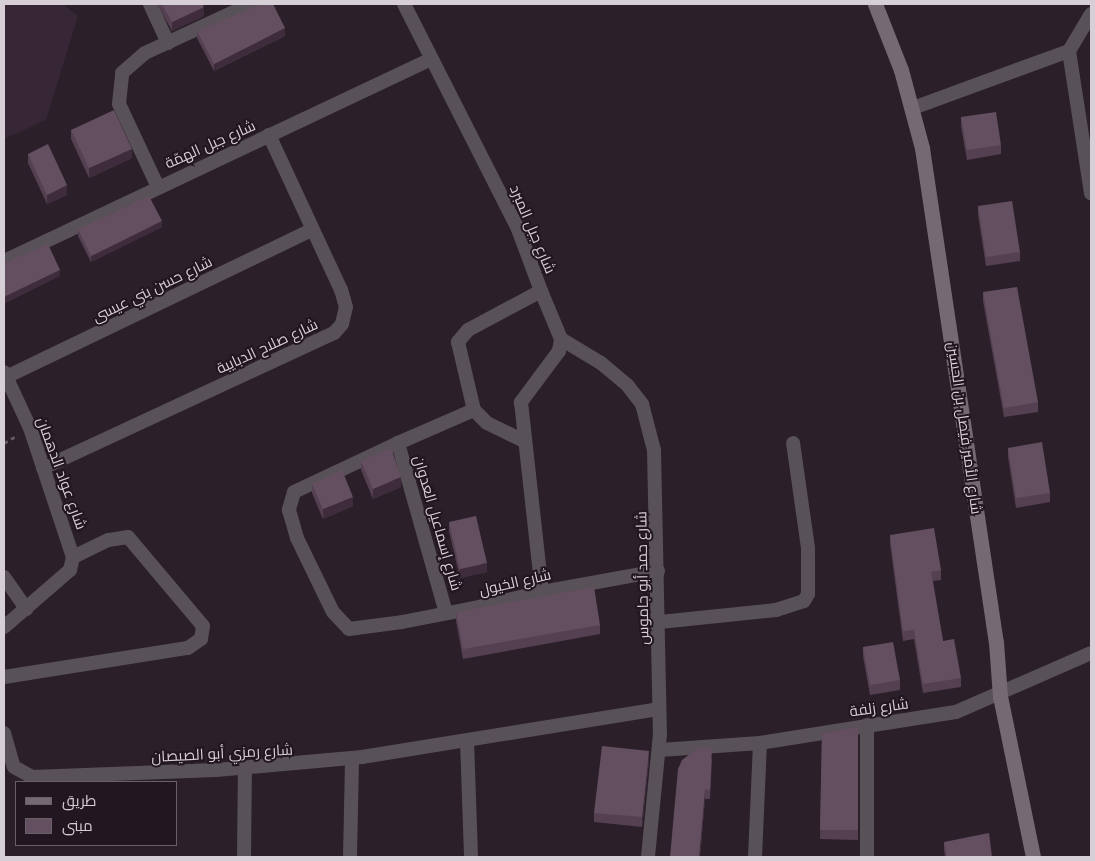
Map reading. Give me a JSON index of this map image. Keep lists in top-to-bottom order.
{
  "streets": {
    "street": [
      "شارع جبل الهمّة",
      "شارع جبل المبرد",
      "شارع حسن بني عيسى",
      "شارع صلاح الدبايبة",
      "شارع الأمير فيصل بن الحسين",
      "شارع عواد الدهمان",
      "شارع إسماعيل العدوان",
      "شارع حمد أبو جاموس",
      "شارع الخيول",
      "شارع زلفة",
      "شارع رمزي أبو الصيصان"
    ]
  },
  "crossings": [
    ["شارع جبل الهمّة", "شارع جبل المبرد"],
    ["شارع جبل الهمّة", "شارع صلاح الدبايبة"],
    ["شارع حسن بني عيسى", "شارع صلاح الدبايبة"],
    ["شارع حسن بني عيسى", "شارع عواد الدهمان"],
    ["شارع صلاح الدبايبة", "شارع عواد الدهمان"],
    ["شارع الأمير فيصل بن الحسين", "شارع زلفة"],
    ["شارع إسماعيل العدوان", "شارع الخيول"],
    ["شارع حمد أبو جاموس", "شارع الخيول"],
    ["شارع حمد أبو جاموس", "شارع زلفة"],
    ["شارع حمد أبو جاموس", "شارع رمزي أبو الصيصان"]
  ],
  "legend": ["طريق", "مبنى"]
}
